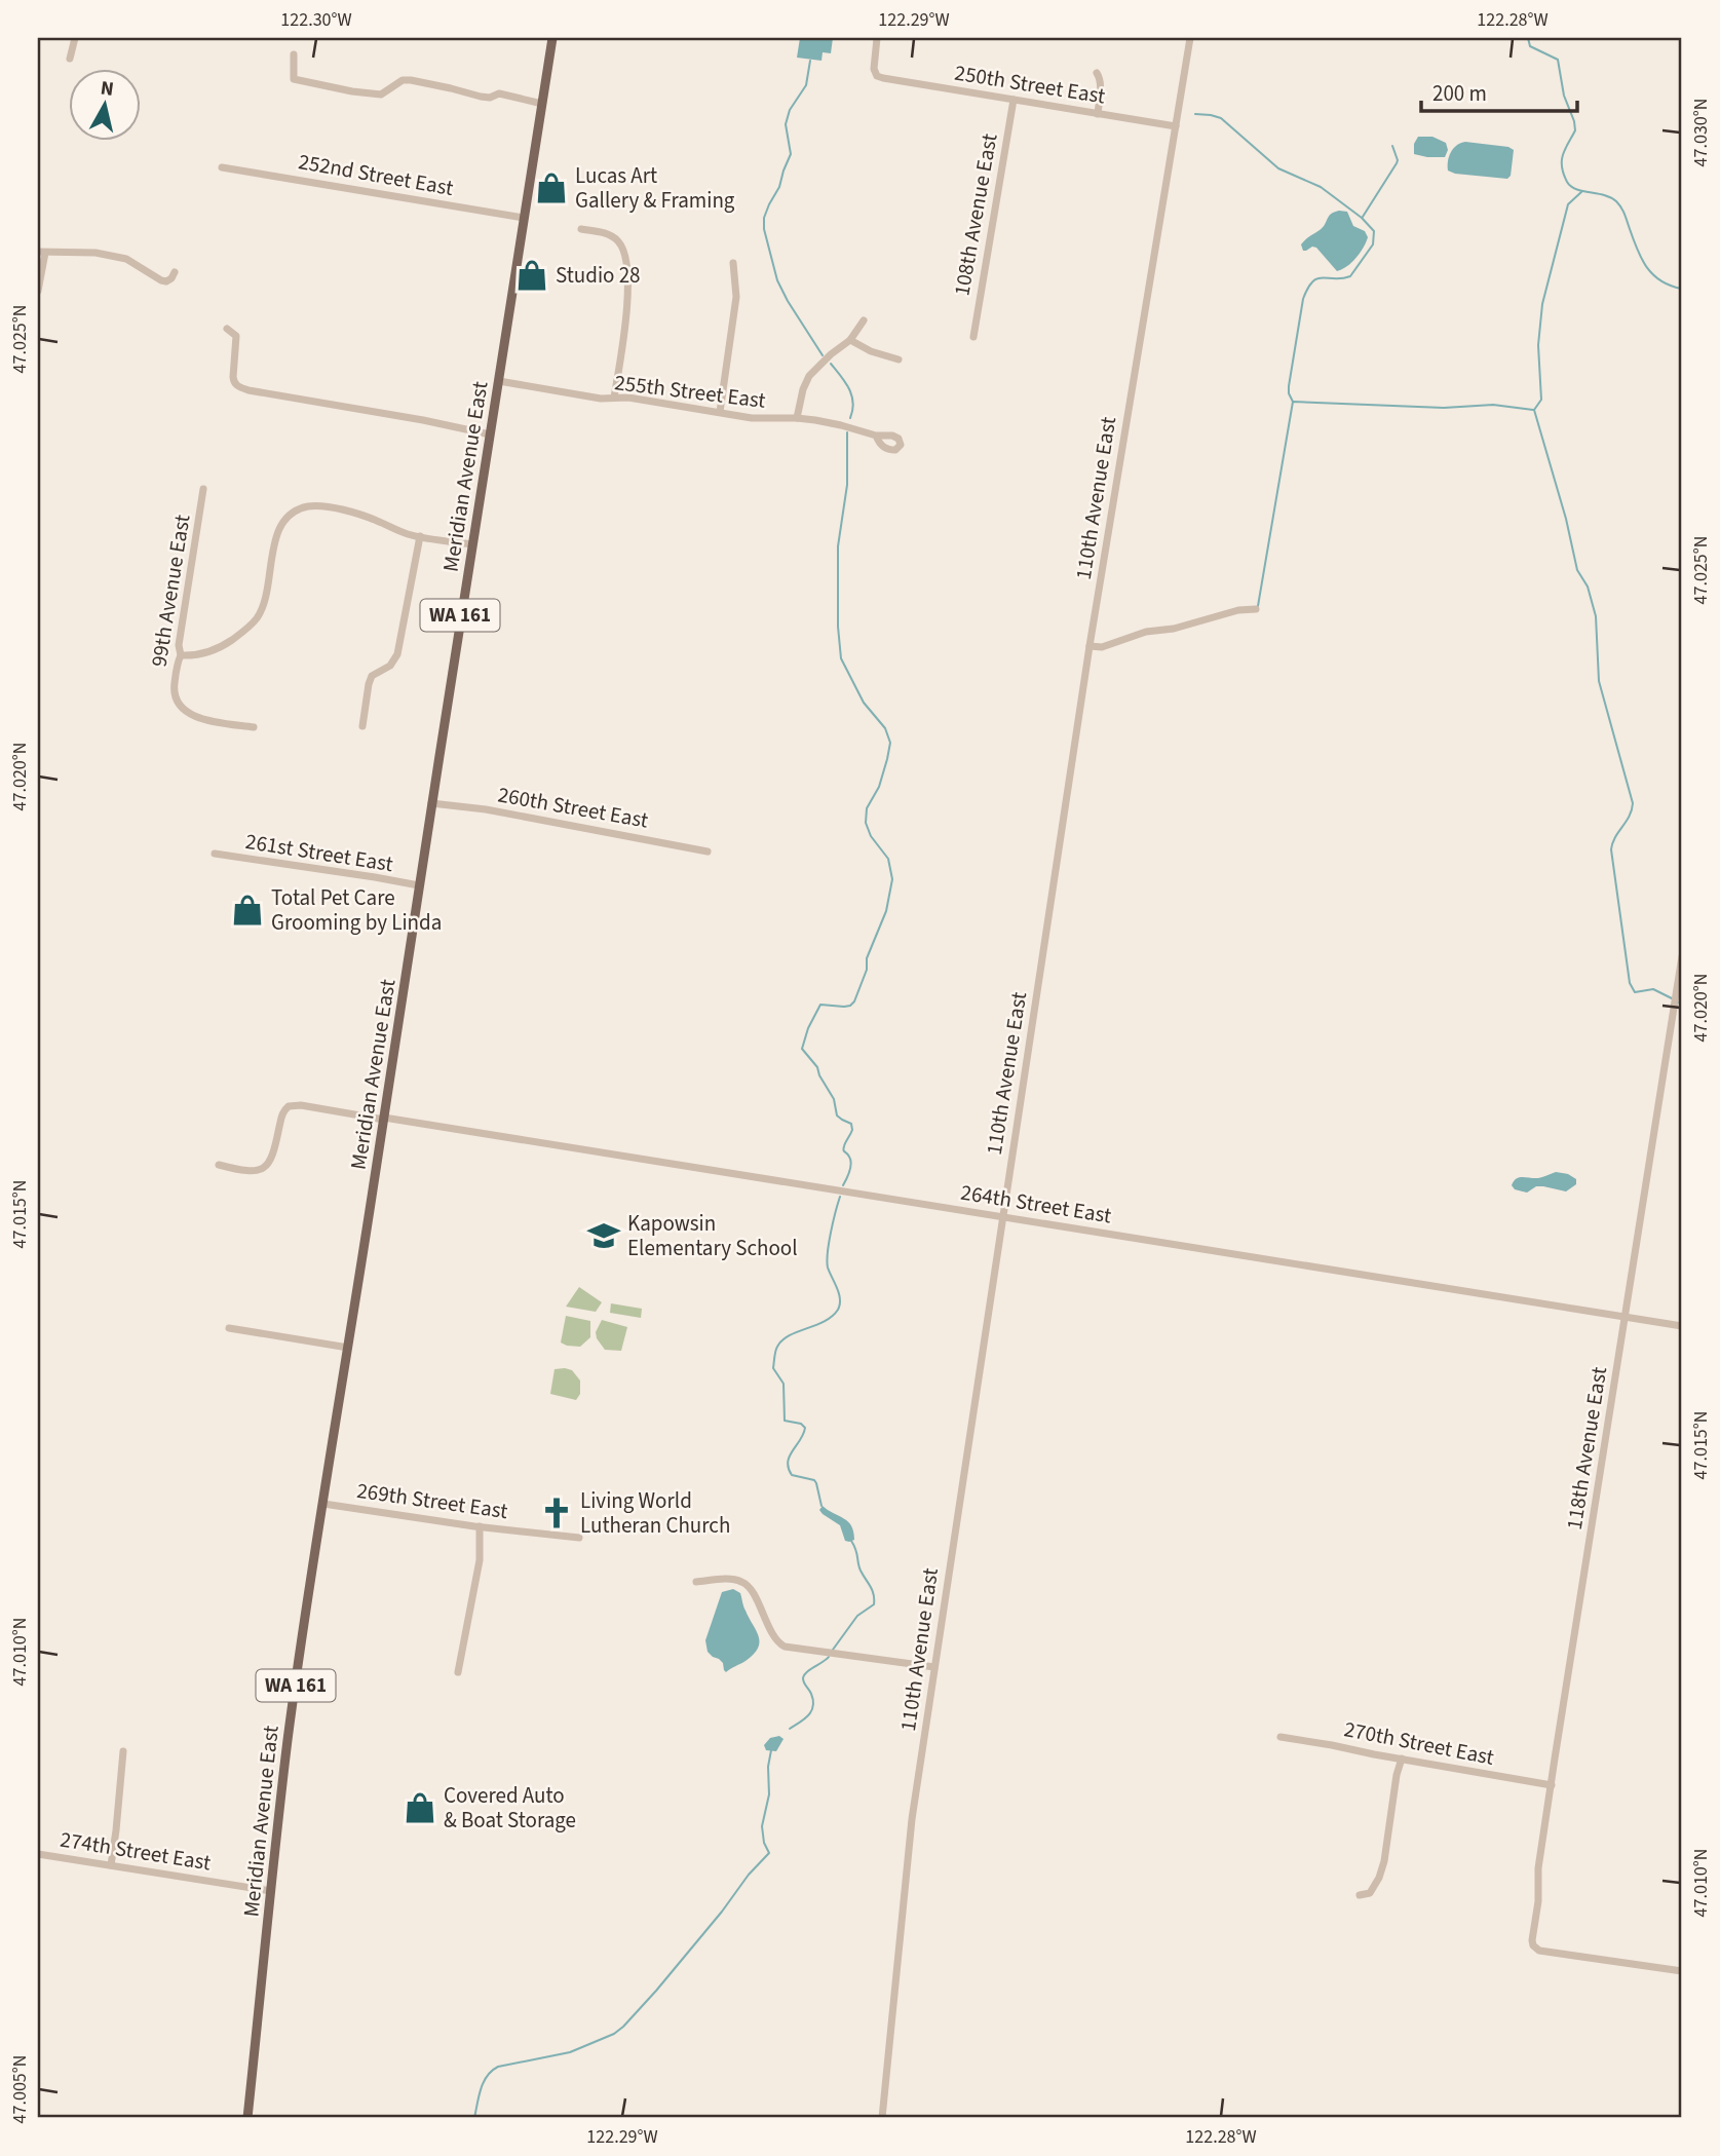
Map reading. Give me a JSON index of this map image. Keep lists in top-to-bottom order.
{
  "streets": {
    "main road": ["Meridian Avenue East", "WA 161"],
    "street": [
      "250th Street East",
      "252nd Street East",
      "108th Avenue East",
      "255th Street East",
      "110th Avenue East",
      "99th Avenue East",
      "260th Street East",
      "261st Street East",
      "264th Street East",
      "118th Avenue East",
      "269th Street East",
      "270th Street East",
      "274th Street East"
    ]
  },
  "crossings": [
    ["250th Street East", "108th Avenue East"],
    ["250th Street East", "110th Avenue East"],
    ["252nd Street East", "Meridian Avenue East"],
    ["255th Street East", "Meridian Avenue East"],
    ["Meridian Avenue East", "260th Street East"],
    ["Meridian Avenue East", "261st Street East"],
    ["Meridian Avenue East", "264th Street East"],
    ["Meridian Avenue East", "269th Street East"],
    ["Meridian Avenue East", "274th Street East"],
    ["110th Avenue East", "264th Street East"],
    ["264th Street East", "118th Avenue East"],
    ["118th Avenue East", "270th Street East"]
  ],
  "places": {
    "shop": [
      "Lucas Art Gallery & Framing",
      "Studio 28",
      "Total Pet Care Grooming by Linda",
      "Covered Auto & Boat Storage"
    ],
    "school or university": ["Kapowsin Elementary School"],
    "church": ["Living World Lutheran Church"]
  },
  "scale_bar": "200 m",
  "north": "top",
  "coordinates": [
    "122.30°W",
    "122.29°W",
    "122.28°W",
    "47.030°N",
    "47.025°N",
    "47.020°N",
    "47.015°N",
    "47.010°N",
    "47.005°N"
  ]
}
